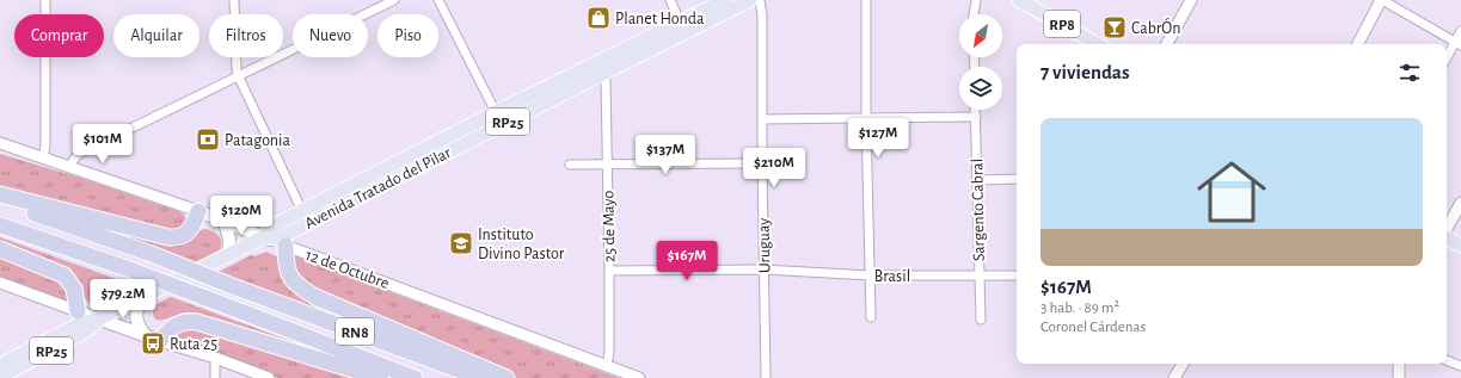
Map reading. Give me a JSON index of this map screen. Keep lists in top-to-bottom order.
{
  "streets": {
    "highway": ["RN8"],
    "main road": [
      "RP8",
      "RP25",
      "Avenida Tratado del Pilar",
      "12 de Octubre"
    ],
    "street": [
      "Sargento Cabral",
      "25 de Mayo",
      "Uruguay",
      "Brasil"
    ]
  },
  "crossings": [
    ["RP25", "Avenida Tratado del Pilar"],
    ["RP25", "12 de Octubre"],
    ["Avenida Tratado del Pilar", "25 de Mayo"],
    ["Avenida Tratado del Pilar", "12 de Octubre"],
    ["Sargento Cabral", "Brasil"],
    ["25 de Mayo", "12 de Octubre"],
    ["25 de Mayo", "Brasil"],
    ["Uruguay", "Brasil"]
  ],
  "places": {
    "shop": ["Planet Honda"],
    "bar": ["CabrÓn"],
    "bank": ["Patagonia"],
    "school or university": ["Instituto Divino Pastor"],
    "bus stop": ["Ruta 25"]
  },
  "north": "bottom left",
  "page": {
    "chip": [
      "Comprar",
      "Alquilar",
      "Filtros",
      "Nuevo",
      "Piso"
    ],
    "heading": "7 viviendas",
    "list": [
      {
        "name": "$167M",
        "note": "3 hab. · 89 m² · Coronel Cárdenas"
      }
    ],
    "price": [
      "$127M",
      "$101M",
      "$137M",
      "$210M",
      "$120M",
      "$167M",
      "$79.2M"
    ]
  }
}
